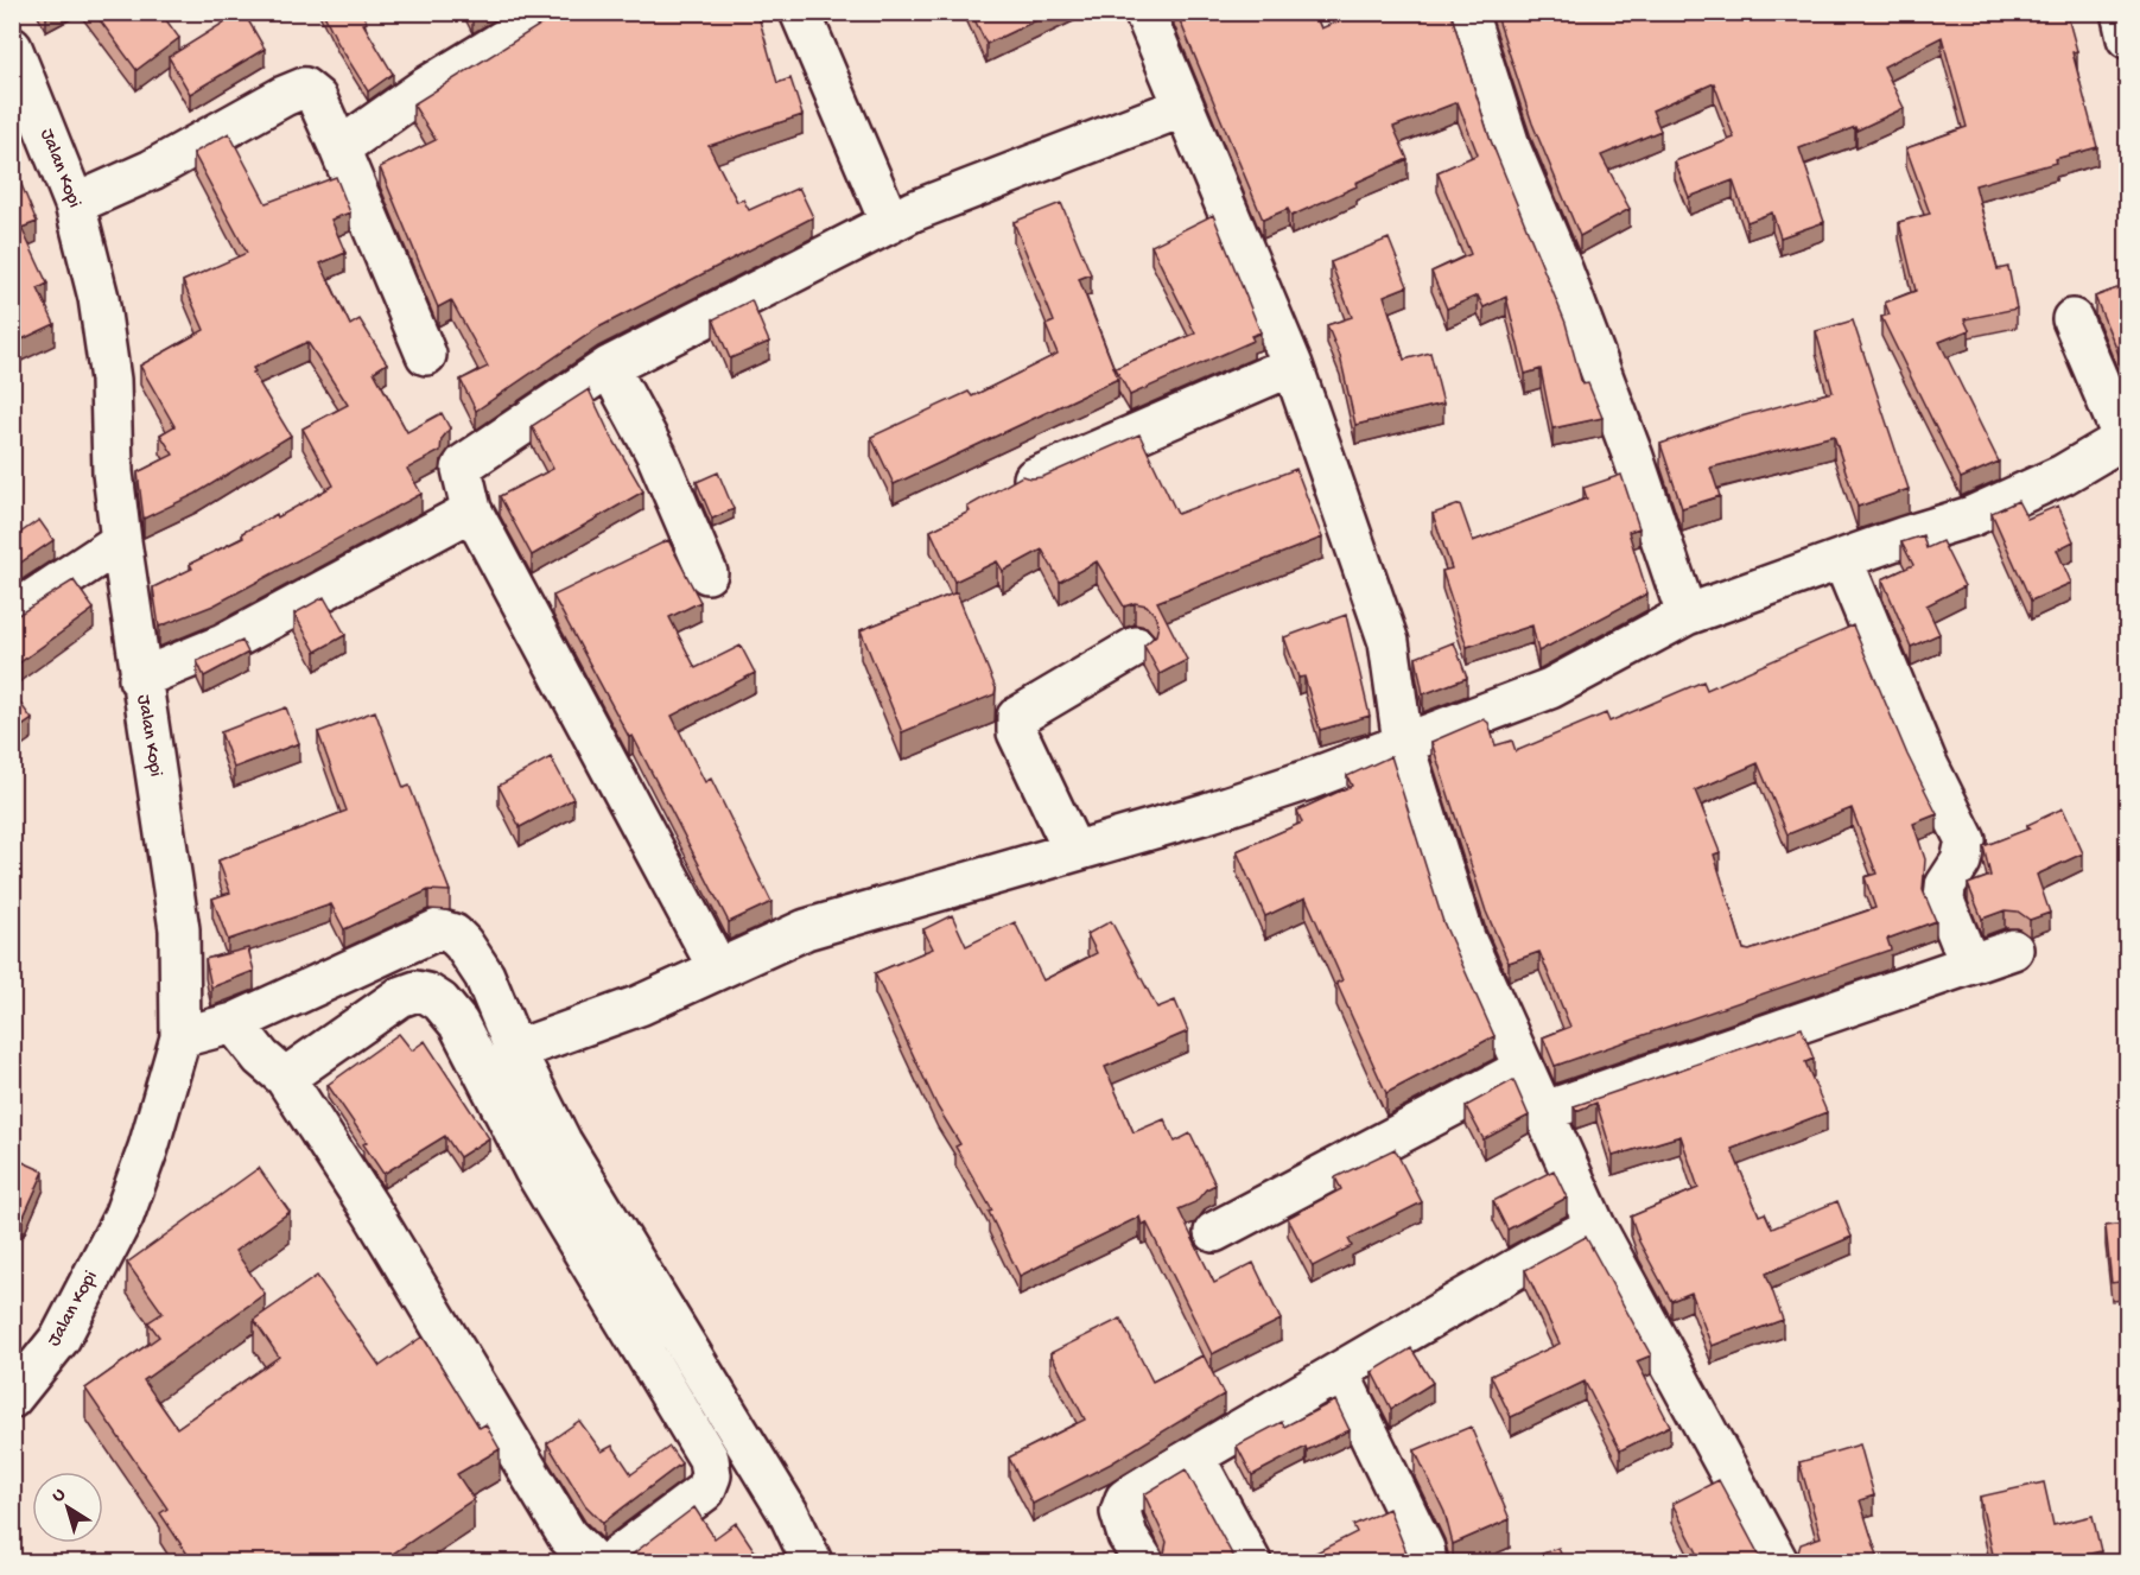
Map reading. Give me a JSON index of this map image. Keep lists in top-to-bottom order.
{
  "streets": {
    "street": ["Jalan Kopi"]
  },
  "north": "top left"
}
